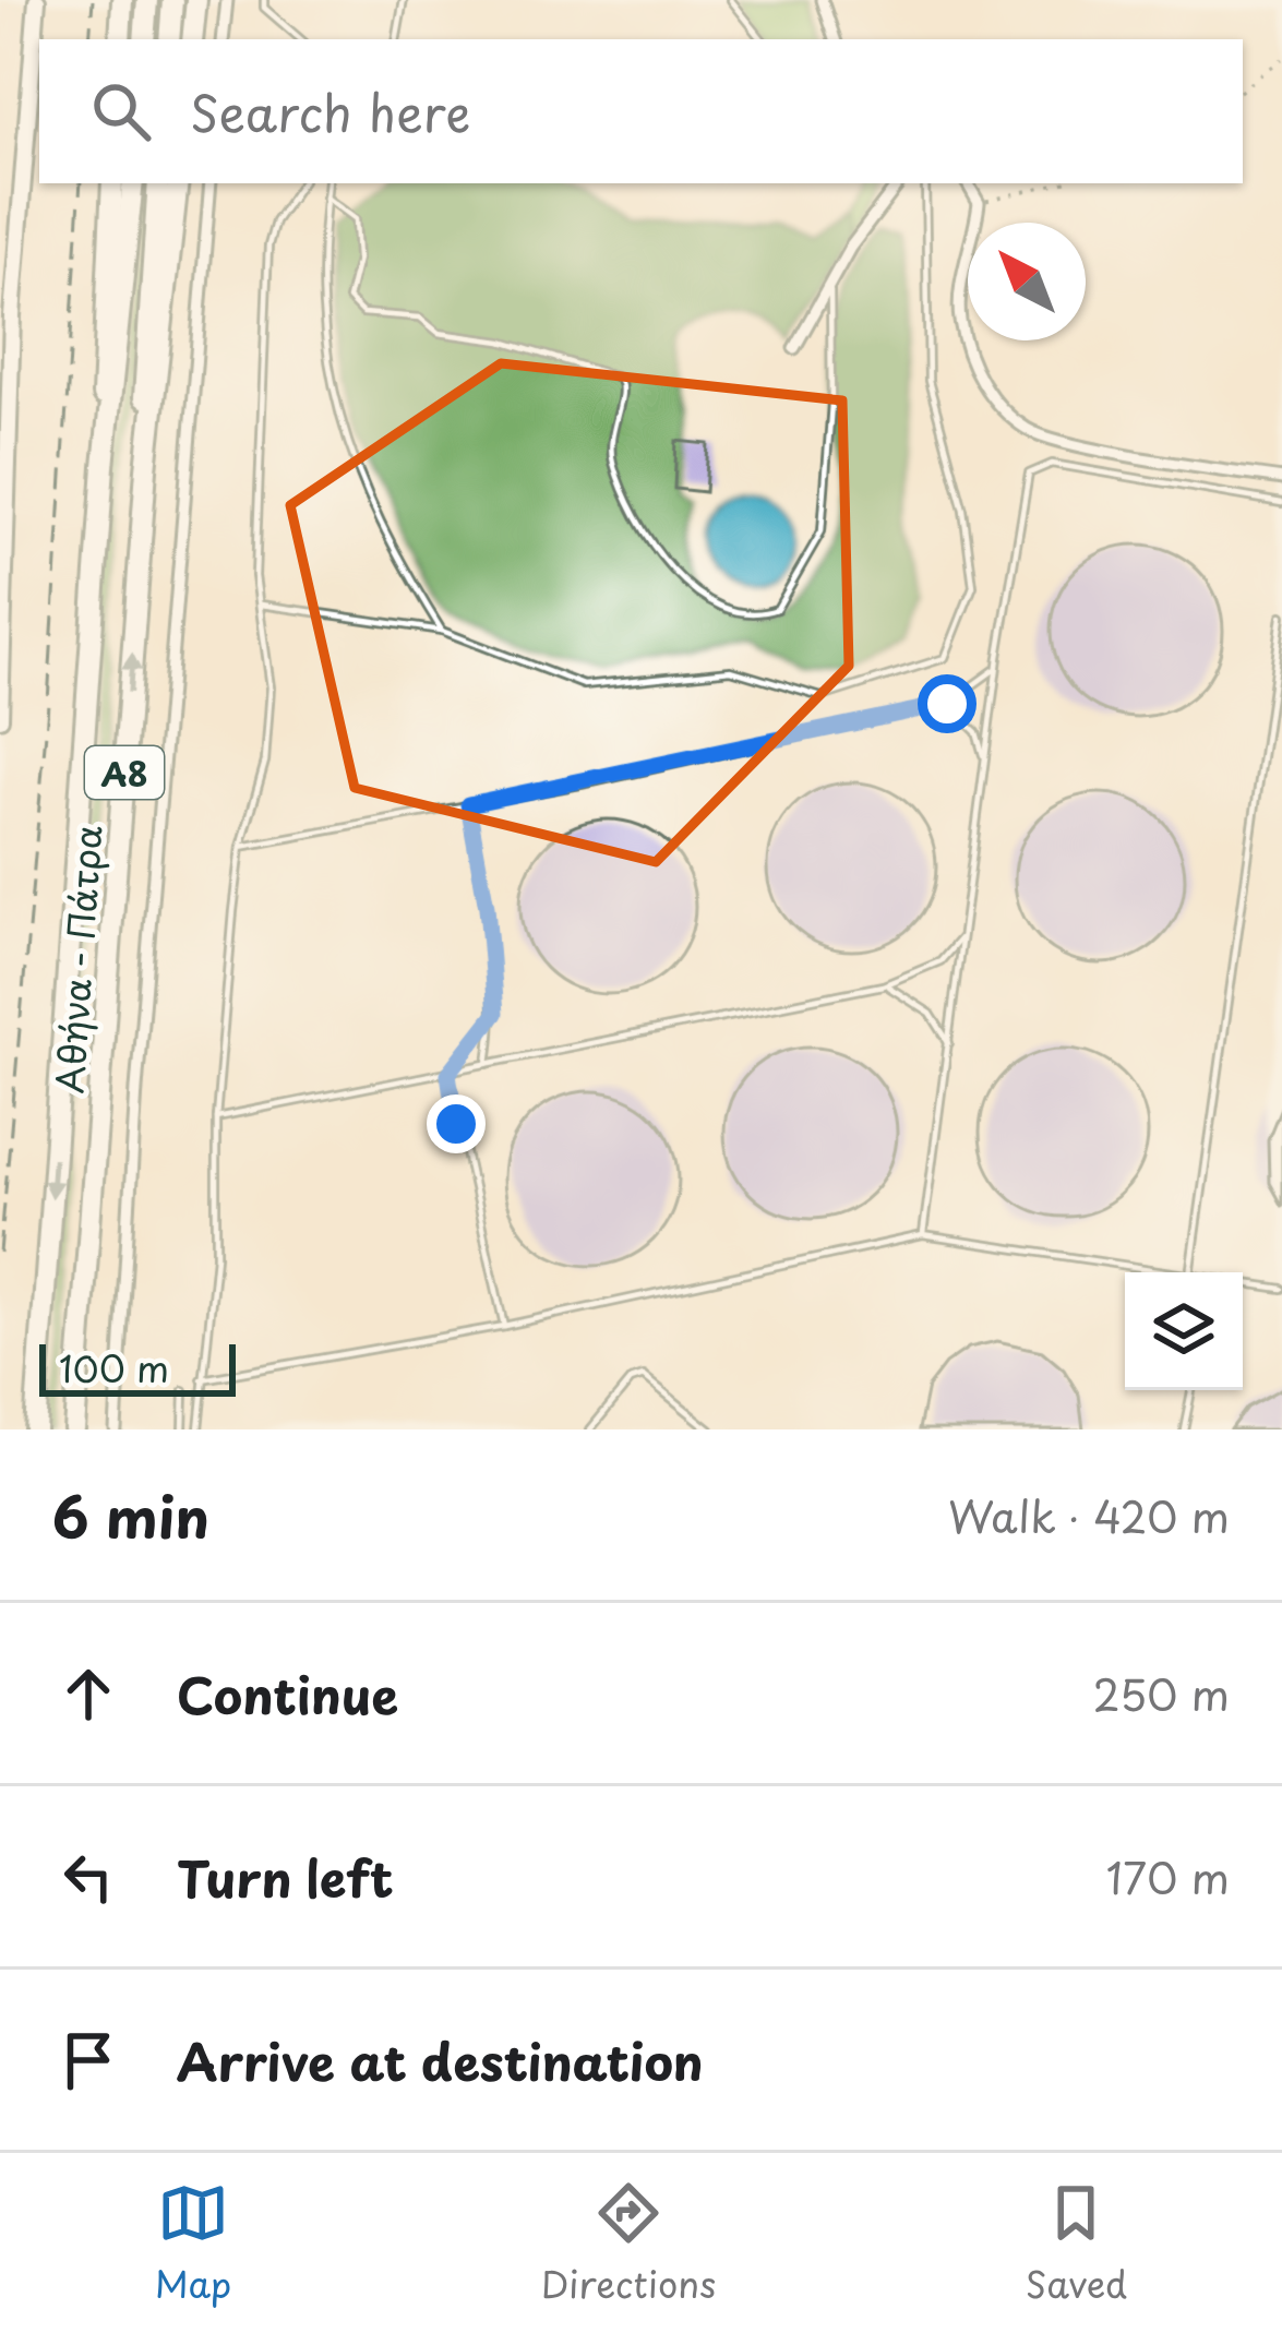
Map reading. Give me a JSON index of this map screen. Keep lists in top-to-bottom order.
{
  "streets": {
    "highway": ["Α8", "Αθήνα - Πάτρα"]
  },
  "scale_bar": "100 m",
  "north": "top left",
  "page": {
    "search": "Search here",
    "scale": "100 m",
    "heading": ["6 min", "Walk · 420 m"],
    "list": [
      ["Continue", "250 m"],
      ["Turn left", "170 m"],
      "Arrive at destination"
    ],
    "nav": ["Map", "Directions", "Saved"]
  }
}
